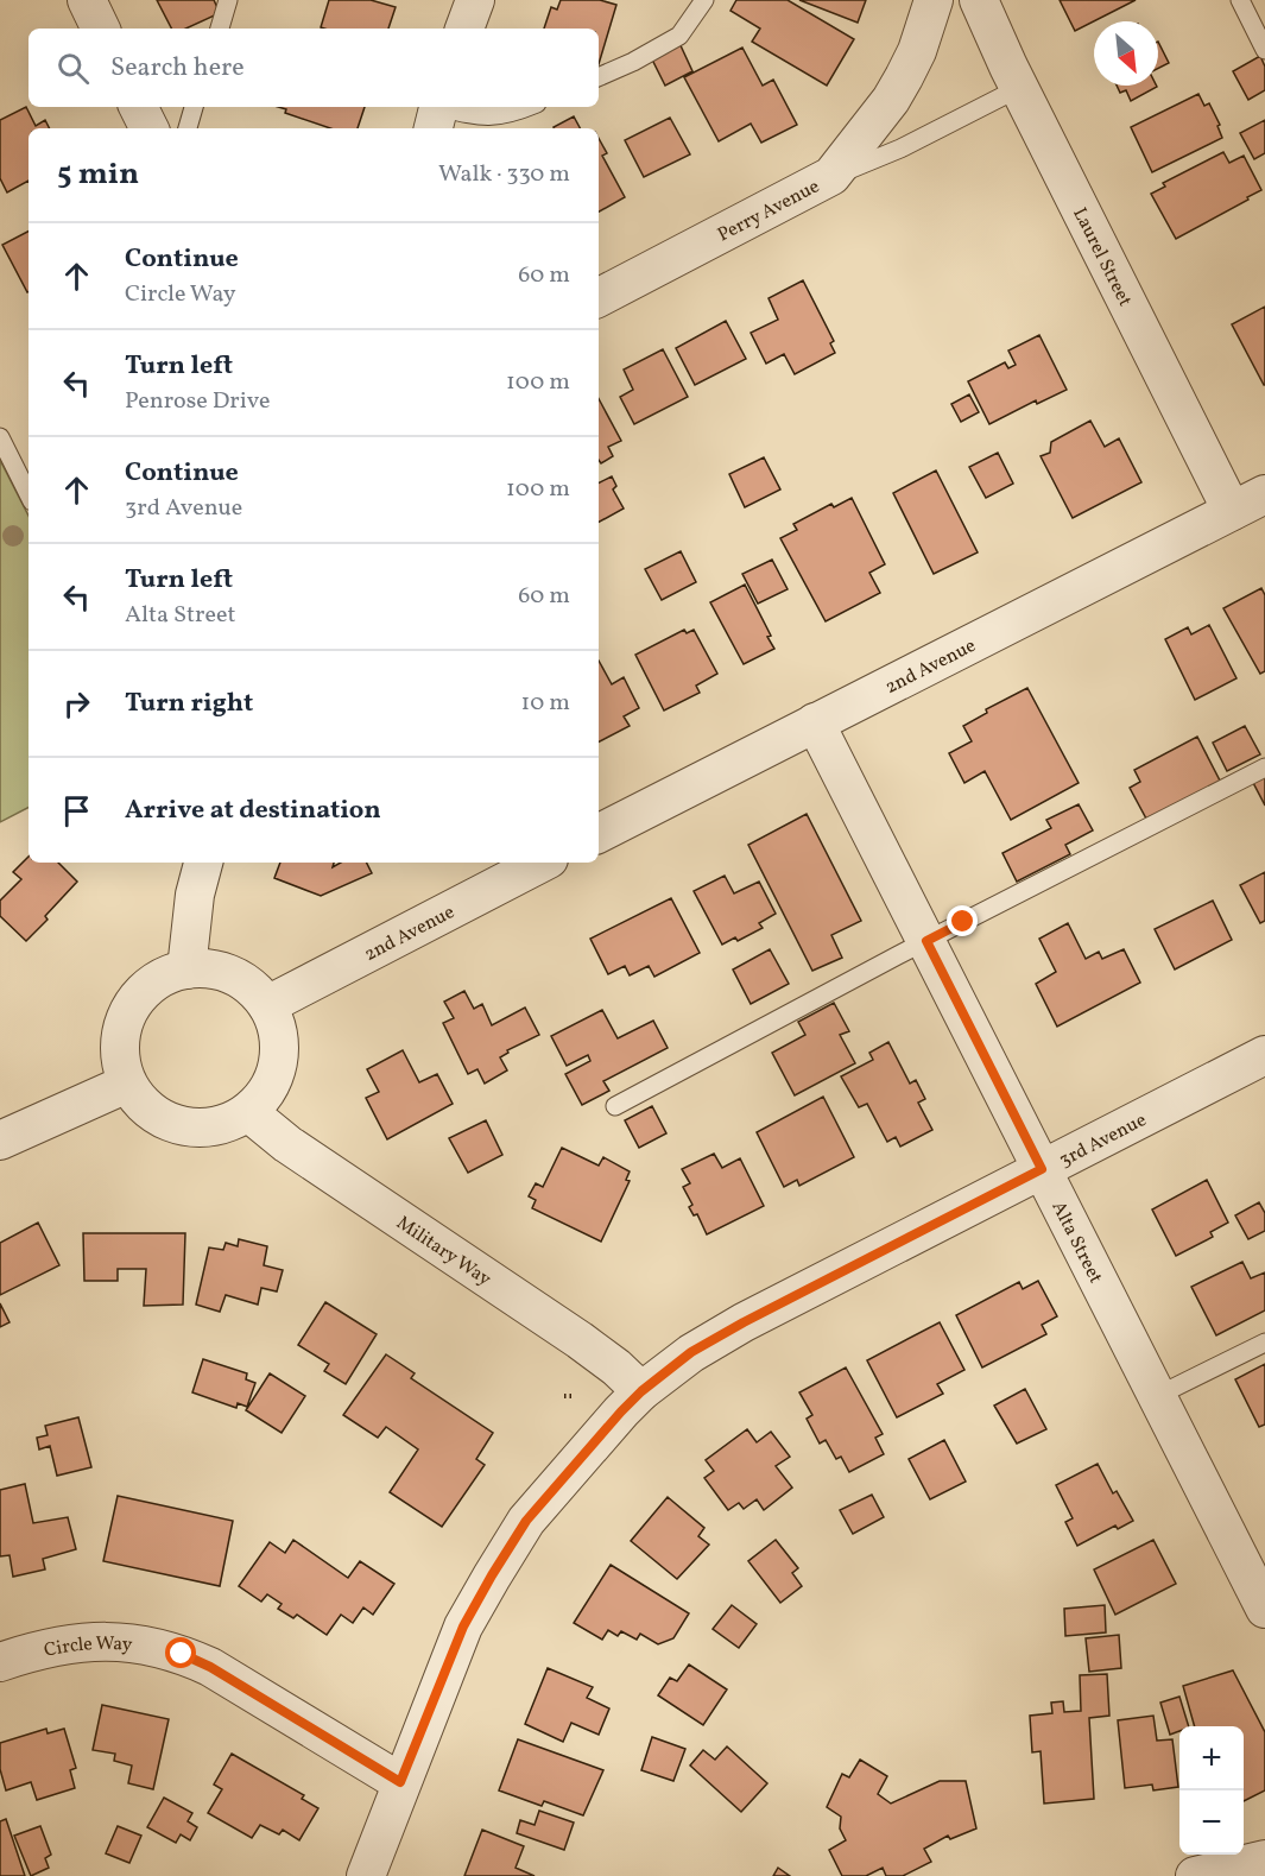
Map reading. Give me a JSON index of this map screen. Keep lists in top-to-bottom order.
{
  "streets": {
    "street": [
      "Perry Avenue",
      "Laurel Street",
      "2nd Avenue",
      "3rd Avenue",
      "Alta Street",
      "Military Way",
      "Circle Way"
    ]
  },
  "crossings": [
    ["Laurel Street", "2nd Avenue"],
    ["2nd Avenue", "Alta Street"],
    ["2nd Avenue", "Military Way"],
    ["3rd Avenue", "Alta Street"],
    ["3rd Avenue", "Military Way"],
    ["3rd Avenue", "Circle Way"]
  ],
  "north": "bottom right",
  "page": {
    "search": "Search here",
    "heading": ["5 min", "Walk · 330 m"],
    "list": [
      ["Continue", "Circle Way", "60 m"],
      ["Turn left", "Penrose Drive", "100 m"],
      ["Continue", "3rd Avenue", "100 m"],
      ["Turn left", "Alta Street", "60 m"],
      ["Turn right", "10 m"],
      "Arrive at destination"
    ],
    "map_buttons": ["+", "−"]
  }
}
